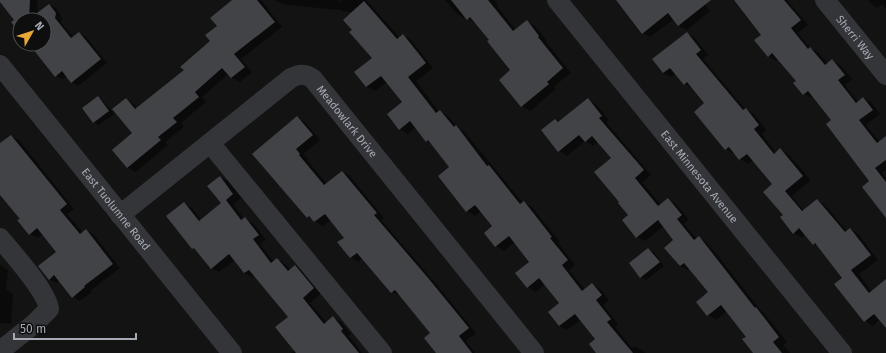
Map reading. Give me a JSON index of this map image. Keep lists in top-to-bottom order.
{
  "streets": {
    "street": [
      "Sherri Way",
      "Meadowlark Drive",
      "East Minnesota Avenue",
      "East Tuolumne Road"
    ]
  },
  "crossings": [
    ["Meadowlark Drive", "East Tuolumne Road"]
  ],
  "scale_bar": "50 m",
  "north": "top right"
}
